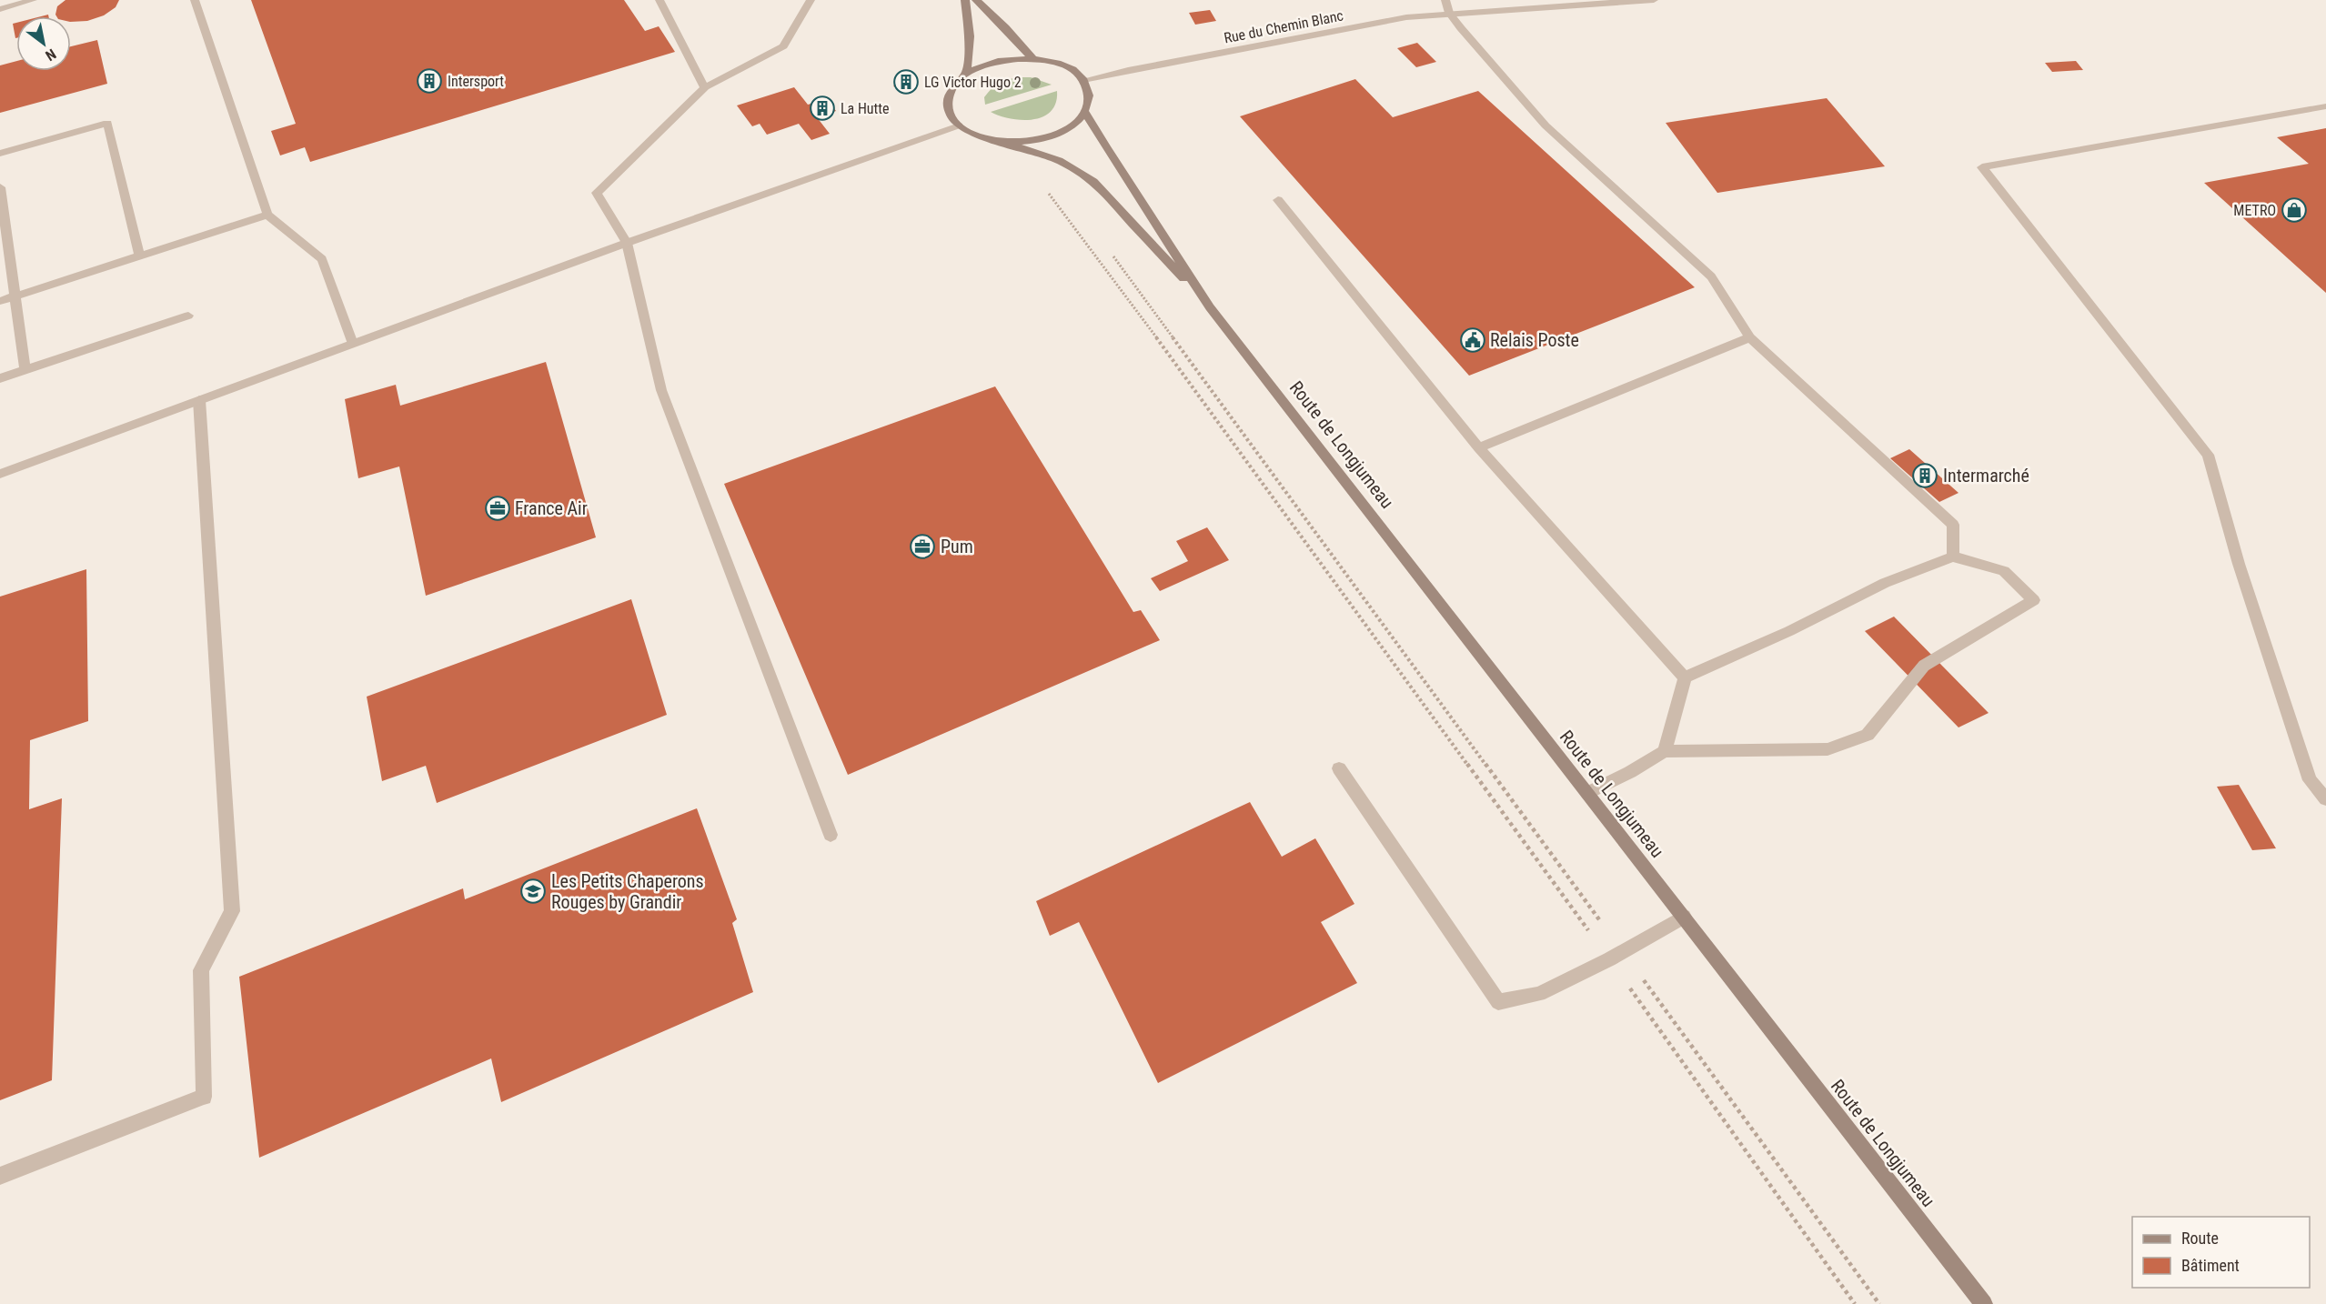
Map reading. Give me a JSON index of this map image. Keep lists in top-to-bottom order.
{
  "streets": {
    "street": ["Rue du Chemin Blanc", "Route de Longjumeau"]
  },
  "crossings": [
    ["Rue du Chemin Blanc", "Route de Longjumeau"]
  ],
  "places": {
    "building": [
      "Intersport",
      "LG Victor Hugo 2",
      "La Hutte",
      "Intermarché"
    ],
    "shop": ["METRO"],
    "public building": ["Relais Poste"],
    "office": ["France Air", "Pum"],
    "school or university": ["Les Petits Chaperons Rouges by Grandir"]
  },
  "legend": ["Route", "Bâtiment"],
  "north": "bottom right"
}
